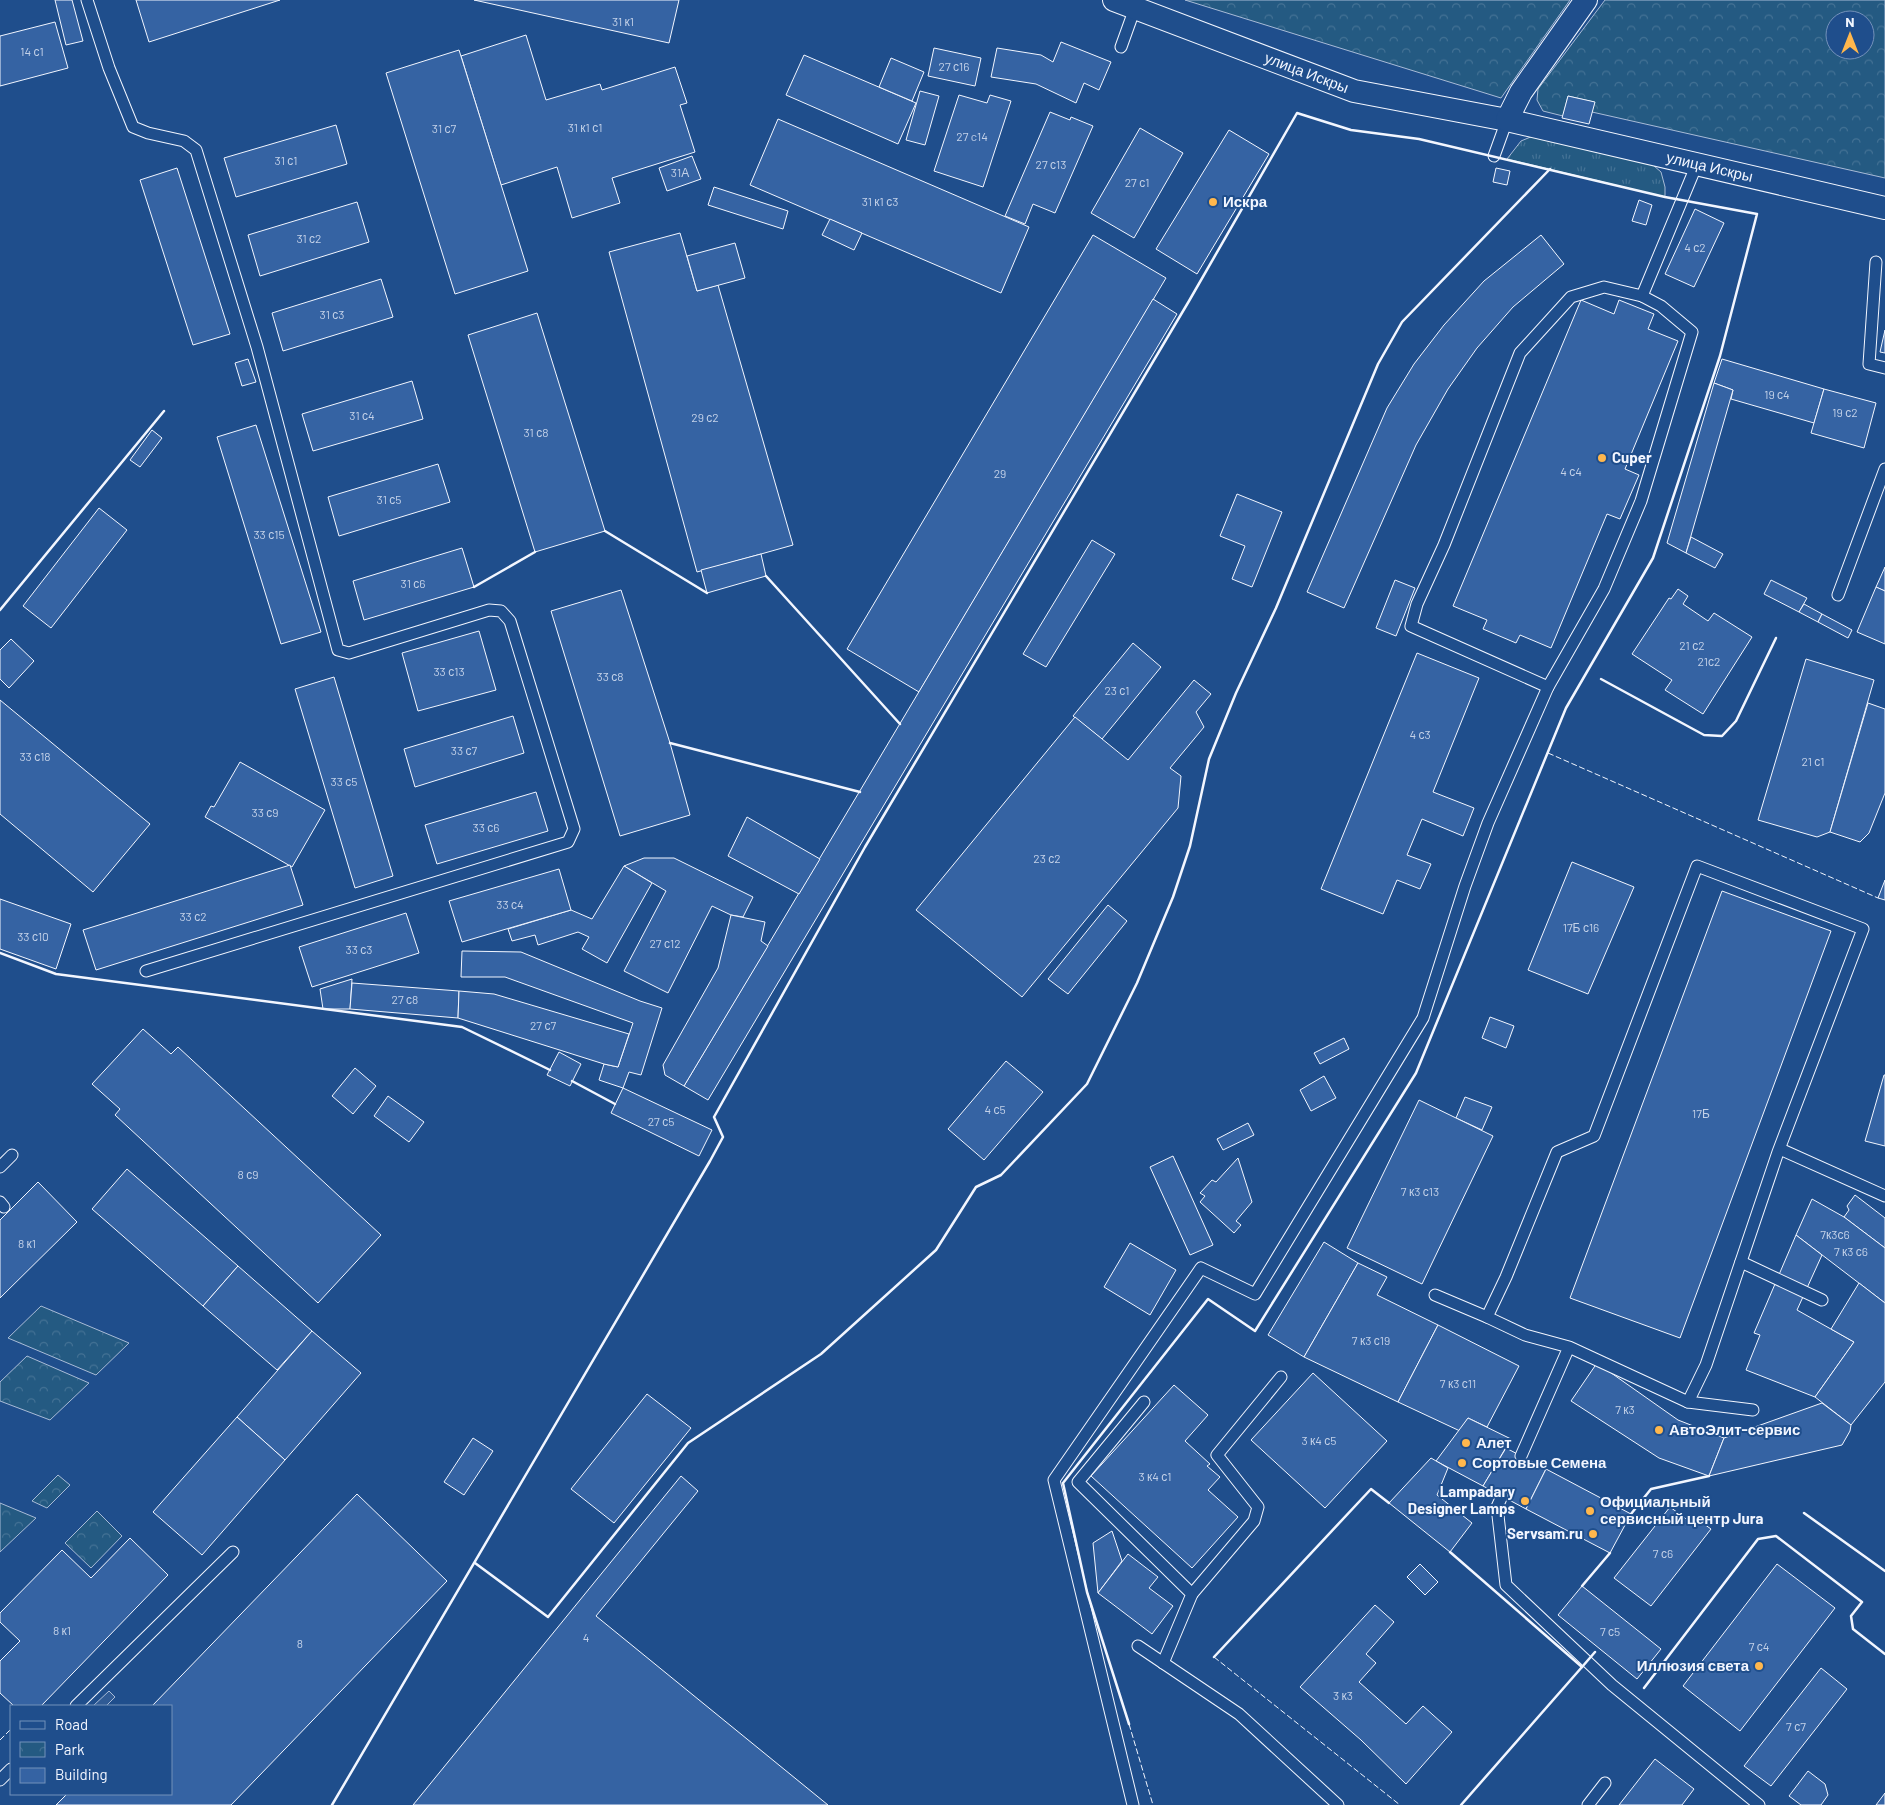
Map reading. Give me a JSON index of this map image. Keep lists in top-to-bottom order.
{
  "streets": {
    "street": ["улица Искры"]
  },
  "places": [
    "Искра",
    "Cuper",
    "АвтоЭлит-сервис",
    "Алет",
    "Сортовые Семена",
    "Lampadary Designer Lamps",
    "Официальный сервисный центр Jura",
    "Servsam.ru",
    "Иллюзия света"
  ],
  "house_numbers": [
    "31 к1",
    "14 с1",
    "27 с16",
    "31 к1 с1",
    "31 с7",
    "27 c14",
    "31 с1",
    "27 с13",
    "31А",
    "27 с1",
    "31 к1 с3",
    "31 с2",
    "4 с2",
    "31 с3",
    "19 с4",
    "19 с2",
    "31 с4",
    "29 с2",
    "31 с8",
    "4 с4",
    "29",
    "31 с5",
    "33 с15",
    "31 с6",
    "21 с2",
    "21с2",
    "33 с13",
    "33 с8",
    "23 с1",
    "4 с3",
    "33 с7",
    "33 с18",
    "21 с1",
    "33 с5",
    "33 с9",
    "33 с6",
    "23 с2",
    "33 с4",
    "33 с2",
    "17Б с16",
    "33 с10",
    "27 с12",
    "33 с3",
    "27 с8",
    "27 с7",
    "4 с5",
    "17Б",
    "27 с5",
    "8 с9",
    "7 к3 с13",
    "7к3с6",
    "8 к1",
    "7 к3 с6",
    "7 к3 с19",
    "7 к3 с11",
    "7 к3",
    "3 к4 с5",
    "3 к4 с1",
    "7 с6",
    "8 к1",
    "7 с5",
    "4",
    "8",
    "7 с4",
    "3 к3",
    "7 с7"
  ],
  "legend": ["Road", "Park", "Building"],
  "north": "top"
}
